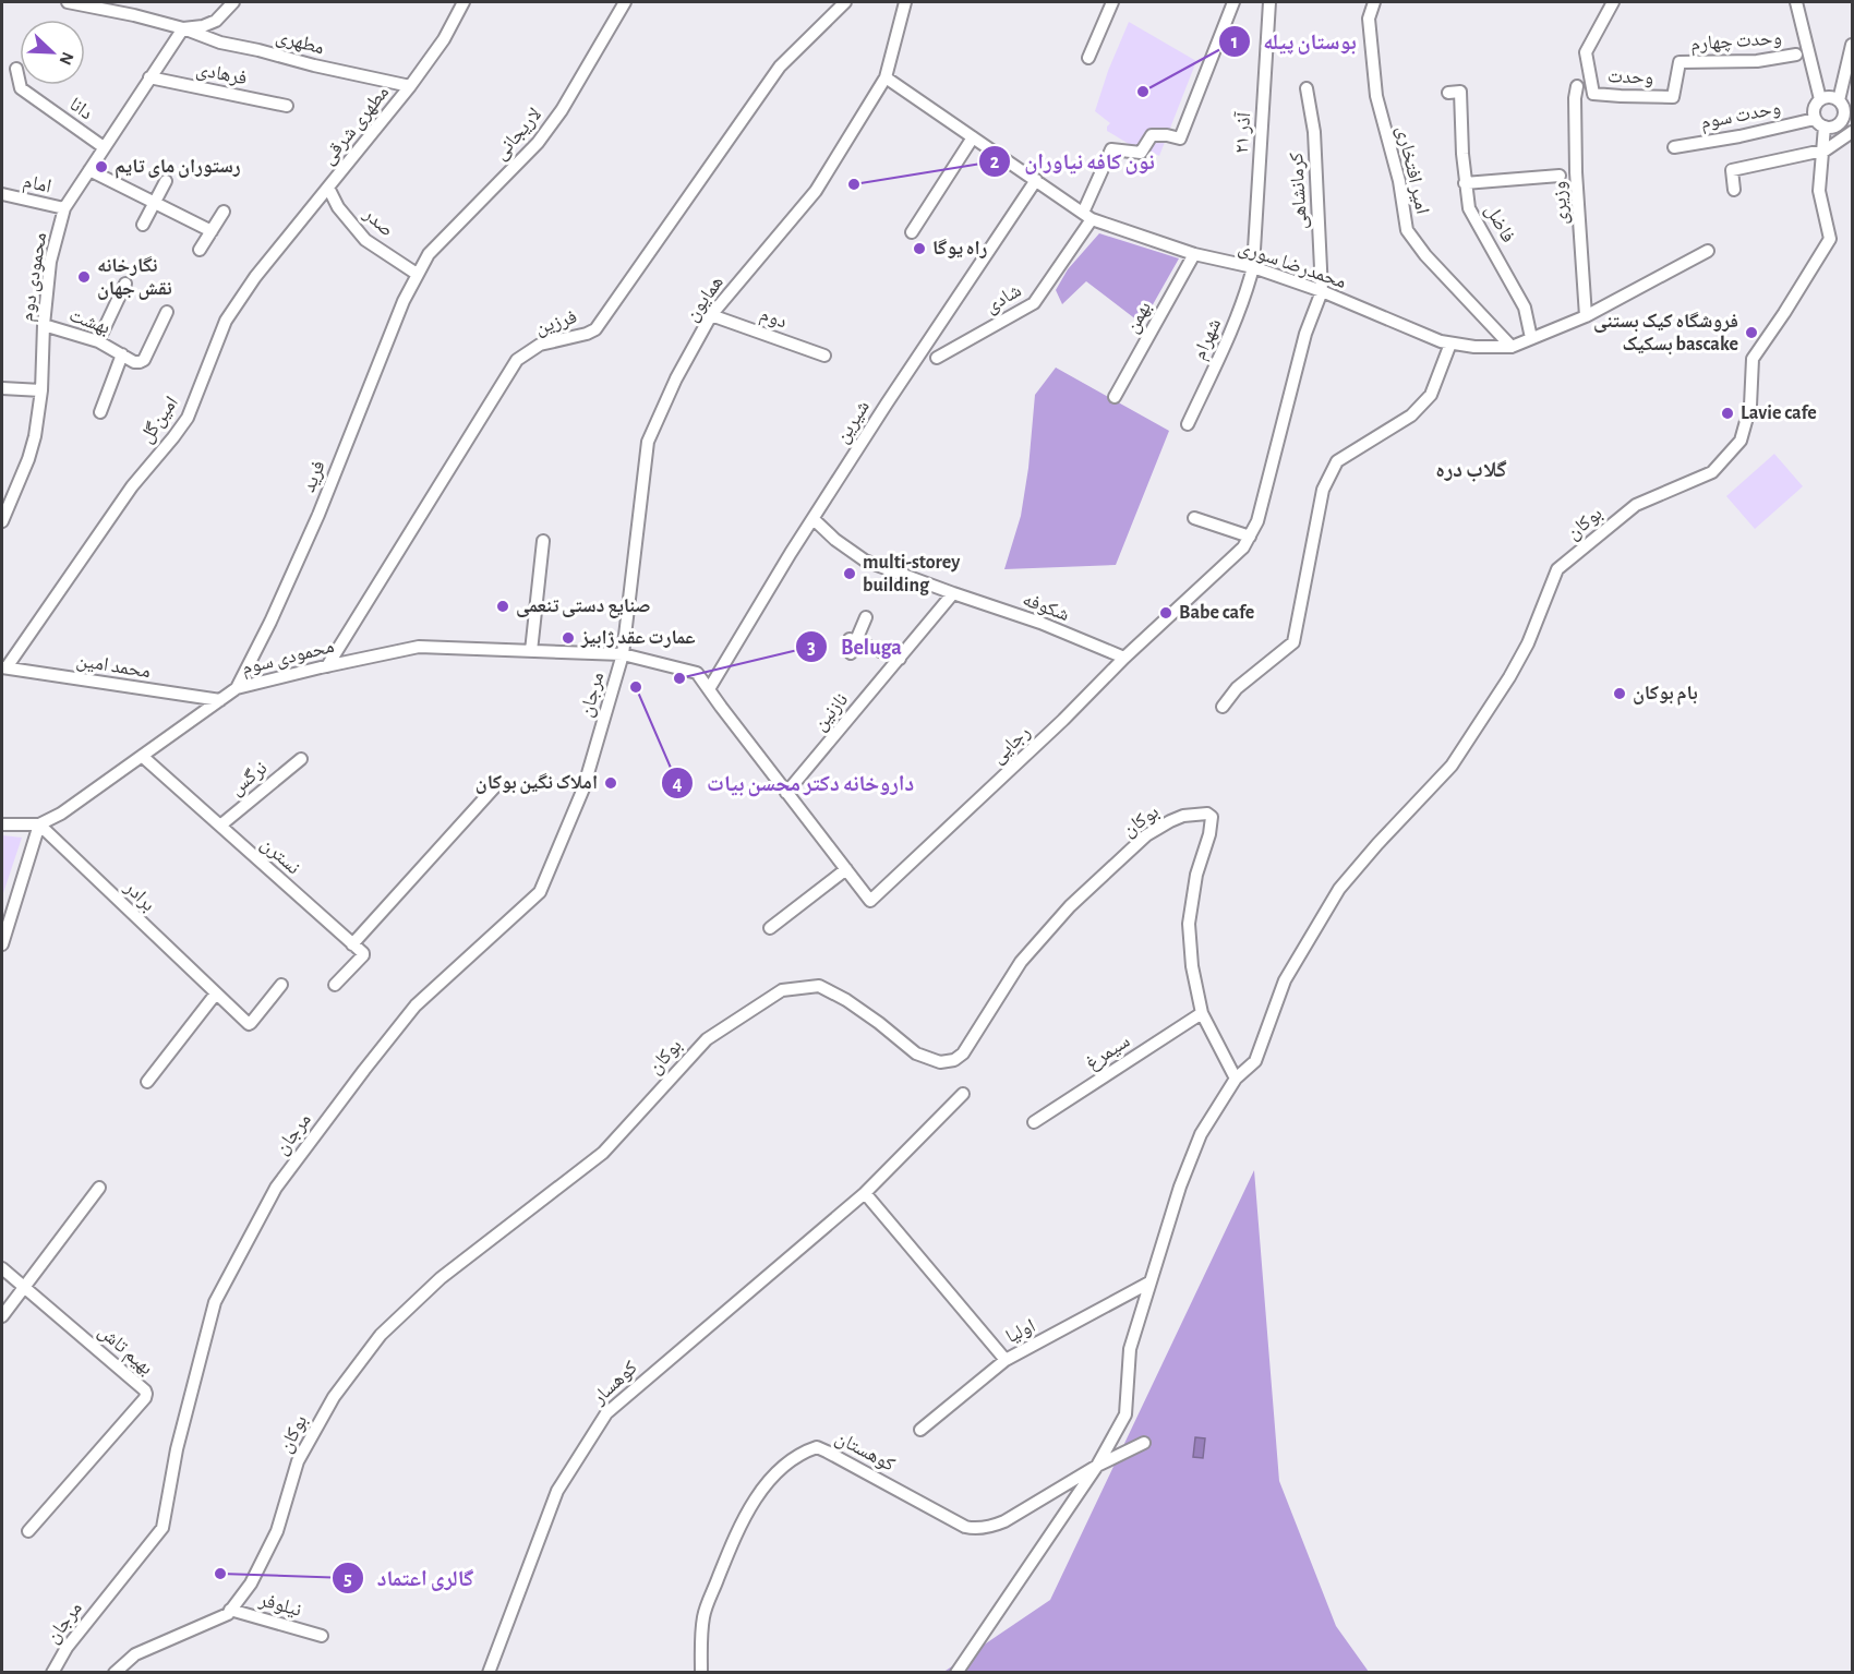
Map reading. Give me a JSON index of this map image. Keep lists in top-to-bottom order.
{
  "streets": {
    "street": [
      "وحدت چهارم",
      "مطهری",
      "فرهادی",
      "وحدت",
      "دانا",
      "وحدت سوم",
      "مطهری شرقی",
      "۲۱ آذر",
      "لاریجانی",
      "امیر افتخاری",
      "امام",
      "کرمانشاهی",
      "وزیری",
      "صدر",
      "فاضل",
      "محمدرضا سوری",
      "محمودی دوم",
      "همایون",
      "شادی",
      "بهمن",
      "دوم",
      "بهشت",
      "فرزین",
      "شهرام",
      "امین‌گل",
      "شیرین",
      "فرید",
      "بوکان",
      "شکوفه",
      "محمودی سوم",
      "محمد امین",
      "مرجان",
      "نازنین",
      "رجایی",
      "نرگس",
      "نسترن",
      "برادر",
      "سیمرغ",
      "اولیا",
      "بهیم تاش",
      "کوهسار",
      "کوهستان",
      "نیلوفر"
    ]
  },
  "crossings": [
    ["وحدت چهارم", "وحدت"],
    ["مطهری", "مطهری شرقی"],
    ["مطهری", "محمودی دوم"],
    ["فرهادی", "محمودی دوم"],
    ["دانا", "محمودی دوم"],
    ["وحدت سوم", "بوکان"],
    ["مطهری شرقی", "صدر"],
    ["مطهری شرقی", "امین‌گل"],
    ["۲۱ آذر", "محمدرضا سوری"],
    ["۲۱ آذر", "شهرام"],
    ["لاریجانی", "صدر"],
    ["لاریجانی", "فرید"],
    ["امیر افتخاری", "محمدرضا سوری"],
    ["امام", "محمودی دوم"],
    ["کرمانشاهی", "محمدرضا سوری"],
    ["کرمانشاهی", "رجایی"],
    ["وزیری", "محمدرضا سوری"],
    ["صدر", "امین‌گل"],
    ["صدر", "فرید"],
    ["فاضل", "محمدرضا سوری"],
    ["محمدرضا سوری", "همایون"],
    ["محمدرضا سوری", "شادی"],
    ["محمدرضا سوری", "بهمن"],
    ["محمدرضا سوری", "شهرام"],
    ["محمدرضا سوری", "شیرین"],
    ["محمدرضا سوری", "رجایی"],
    ["محمودی دوم", "بهشت"],
    ["همایون", "دوم"],
    ["همایون", "محمودی سوم"],
    ["همایون", "مرجان"],
    ["همایون", "رجایی"],
    ["فرزین", "محمودی سوم"],
    ["امین‌گل", "محمد امین"],
    ["شیرین", "شکوفه"],
    ["شیرین", "رجایی"],
    ["فرید", "محمودی سوم"],
    ["بوکان", "سیمرغ"],
    ["بوکان", "کوهستان"],
    ["بوکان", "نیلوفر"],
    ["شکوفه", "نازنین"],
    ["شکوفه", "رجایی"],
    ["محمودی سوم", "محمد امین"],
    ["محمودی سوم", "مرجان"],
    ["محمودی سوم", "رجایی"],
    ["محمودی سوم", "نسترن"],
    ["محمودی سوم", "برادر"],
    ["مرجان", "رجایی"],
    ["نازنین", "رجایی"],
    ["نرگس", "نسترن"],
    ["اولیا", "کوهستان"]
  ],
  "districts": ["گلاب دره"],
  "places": [
    "بوستان پیله",
    "رستوران مای تایم",
    "نون کافه نیاوران",
    "راه یوگا",
    "نگارخانه نقش جهان",
    "فروشگاه کیک بستنی بسکیک bascake",
    "Lavie cafe",
    "multi-storey building",
    "صنایع دستی تنعمی",
    "Babe cafe",
    "عمارت عقد ژابیز",
    "Beluga",
    "داروخانه دکتر محسن بیات",
    "بام بوکان",
    "املاک نگین بوکان",
    "گالری اعتماد"
  ],
  "north": "bottom right"
}
